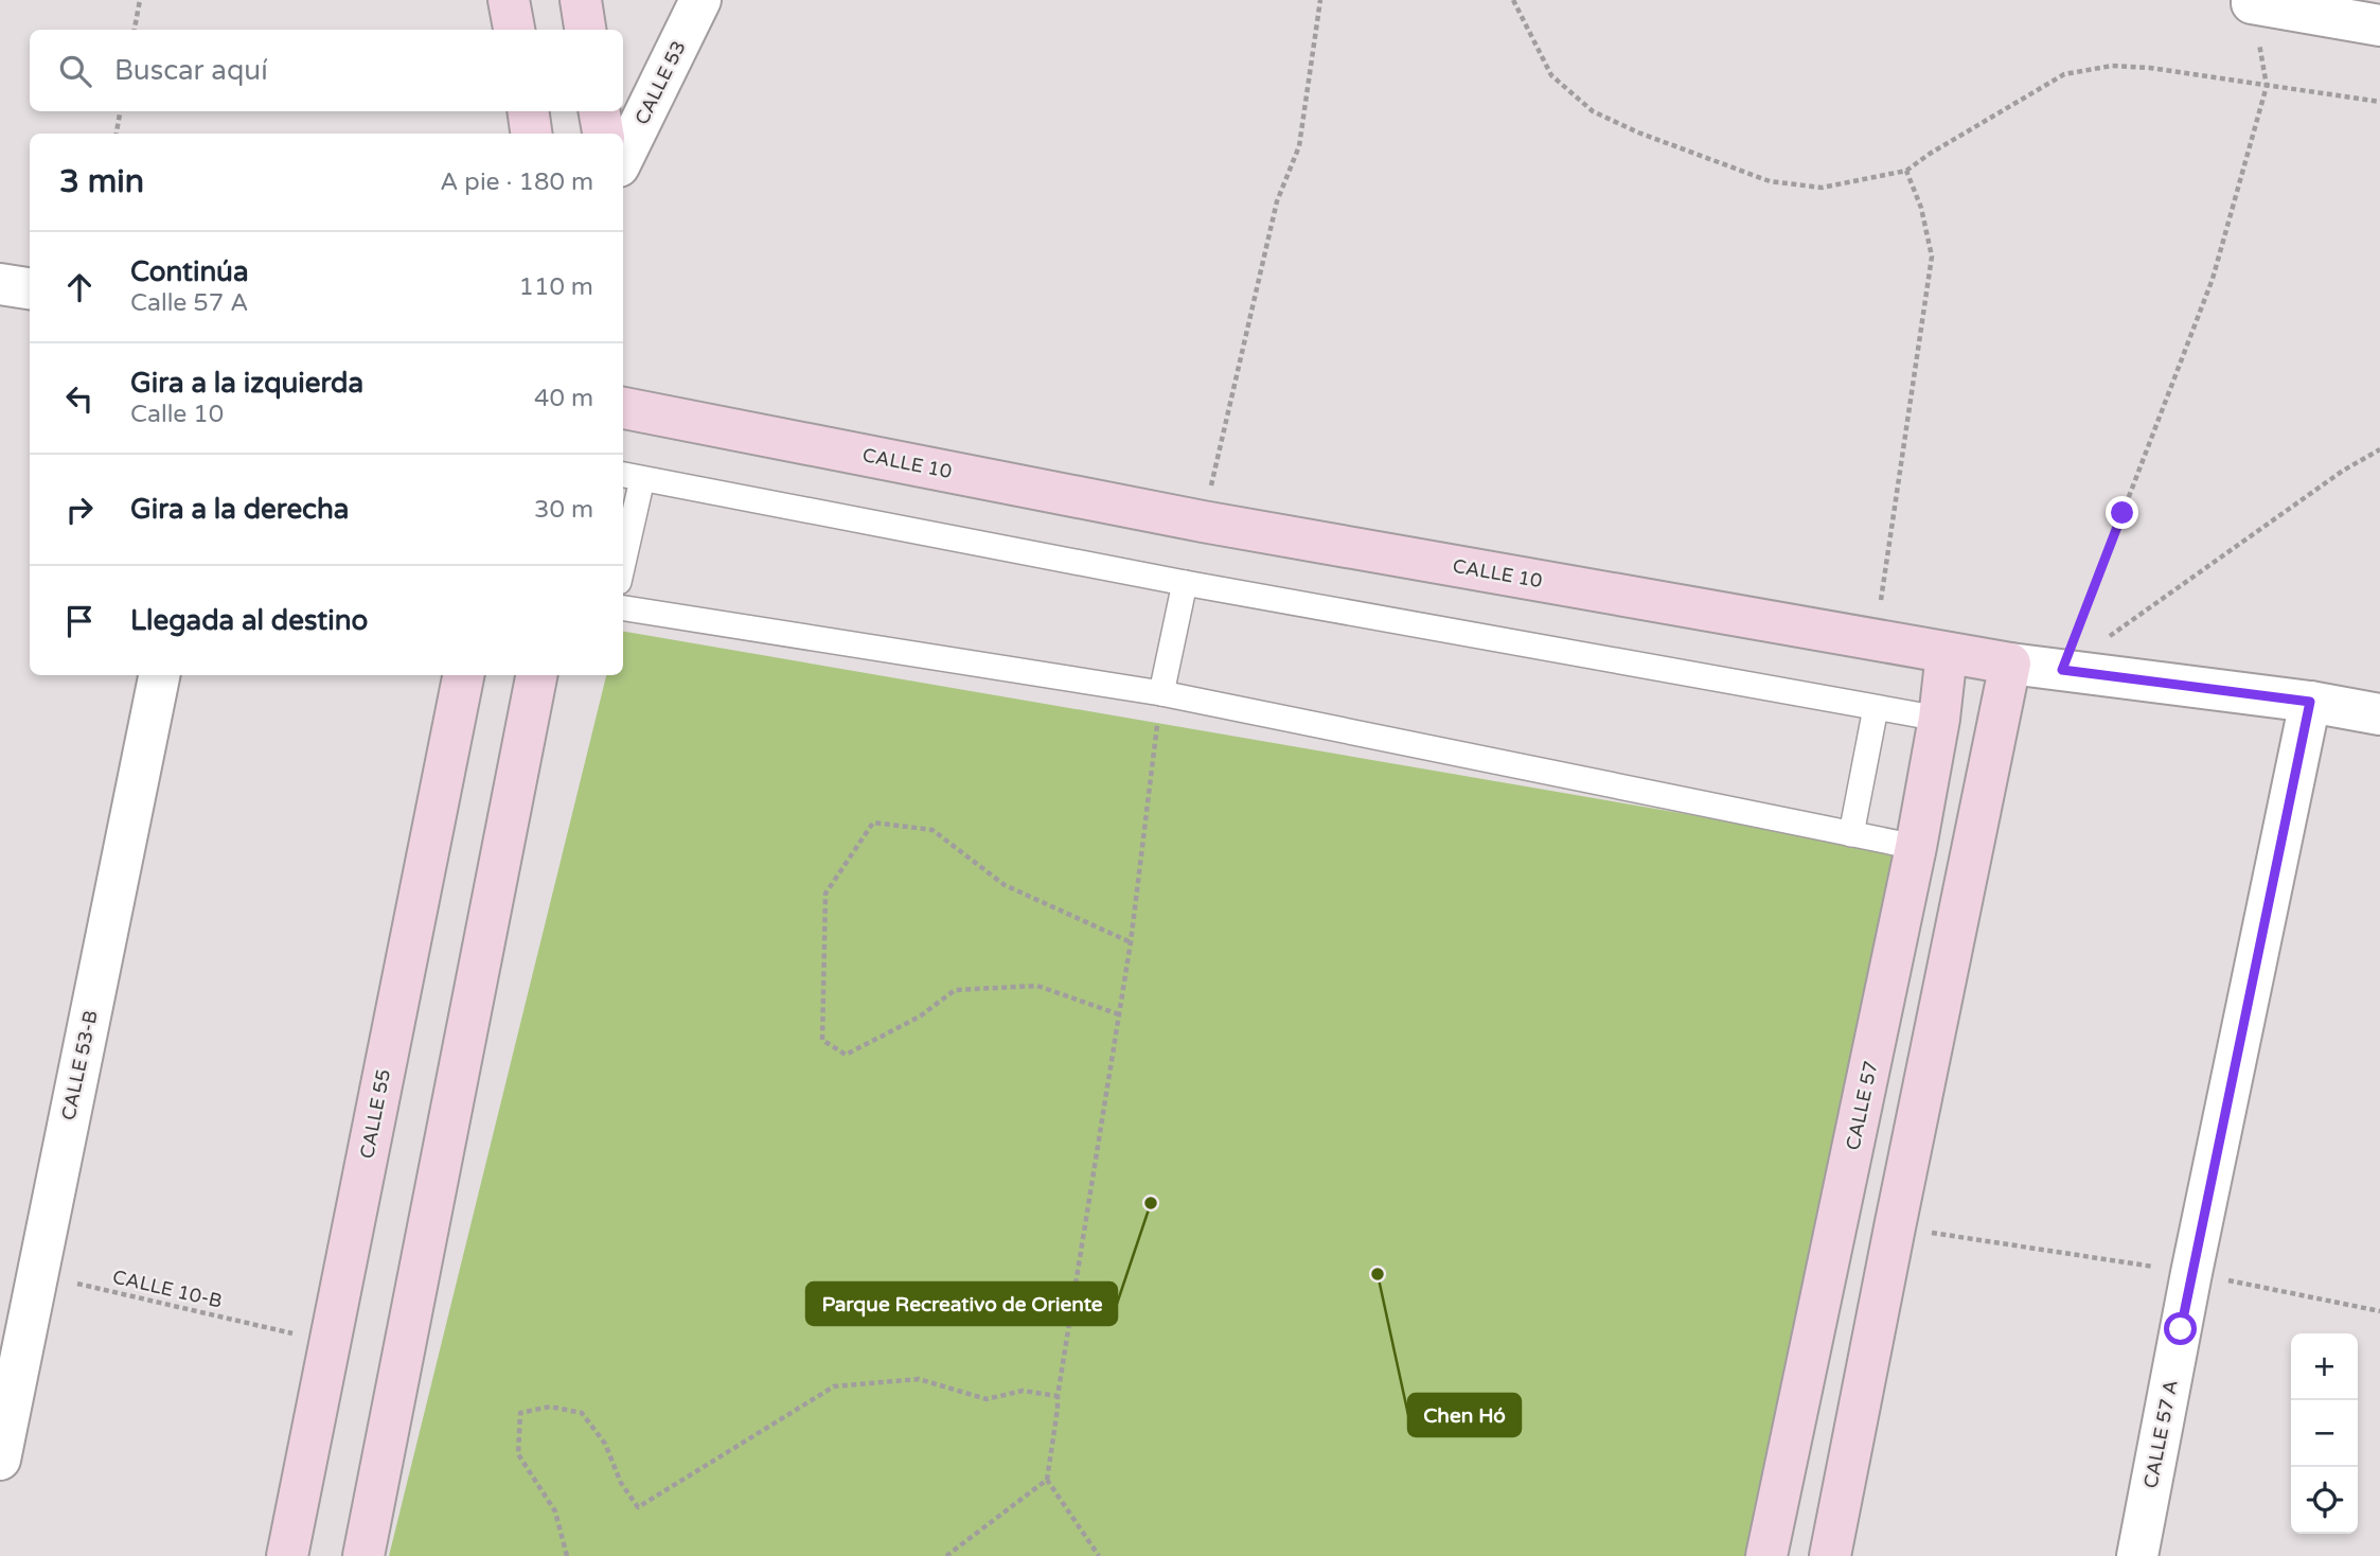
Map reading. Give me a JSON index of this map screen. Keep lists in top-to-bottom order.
{
  "streets": {
    "street": [
      "CALLE 53",
      "CALLE 10",
      "CALLE 53-B",
      "CALLE 57",
      "CALLE 55",
      "CALLE 57 A"
    ],
    "path": ["CALLE 10-B"]
  },
  "crossings": [
    ["CALLE 10", "CALLE 57"],
    ["CALLE 10", "CALLE 57 A"],
    ["CALLE 53-B", "CALLE 10-B"],
    ["CALLE 55", "CALLE 10-B"]
  ],
  "places": ["Parque Recreativo de Oriente", "Chen Hó"],
  "page": {
    "search": "Buscar aquí",
    "heading": ["3 min", "A pie · 180 m"],
    "list": [
      ["Continúa", "Calle 57 A", "110 m"],
      ["Gira a la izquierda", "Calle 10", "40 m"],
      ["Gira a la derecha", "30 m"],
      "Llegada al destino"
    ],
    "map_buttons": ["+", "−"]
  }
}
